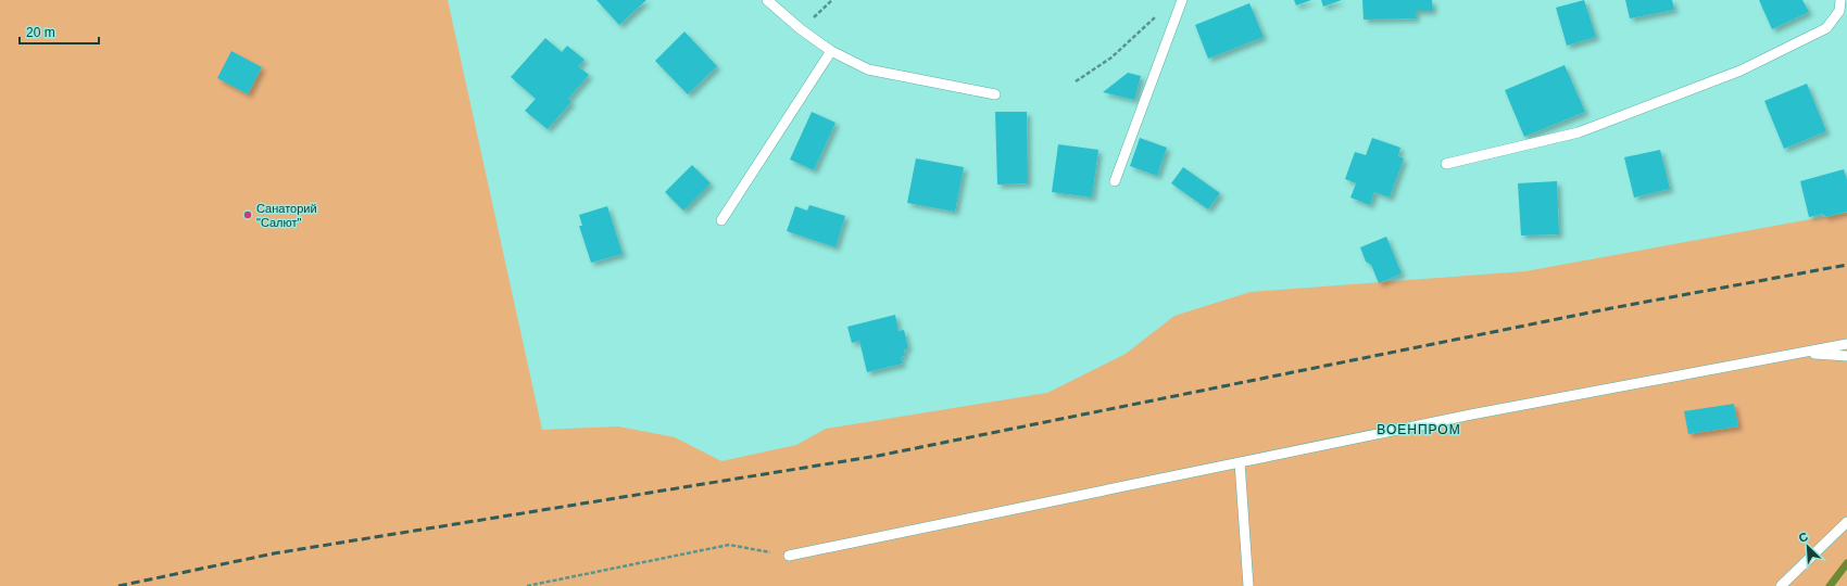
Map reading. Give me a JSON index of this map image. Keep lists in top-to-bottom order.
{
  "districts": ["ВОЕНПРОМ"],
  "places": ["Санаторий \"Салют\""],
  "scale_bar": "20 m",
  "north": "top left"
}
